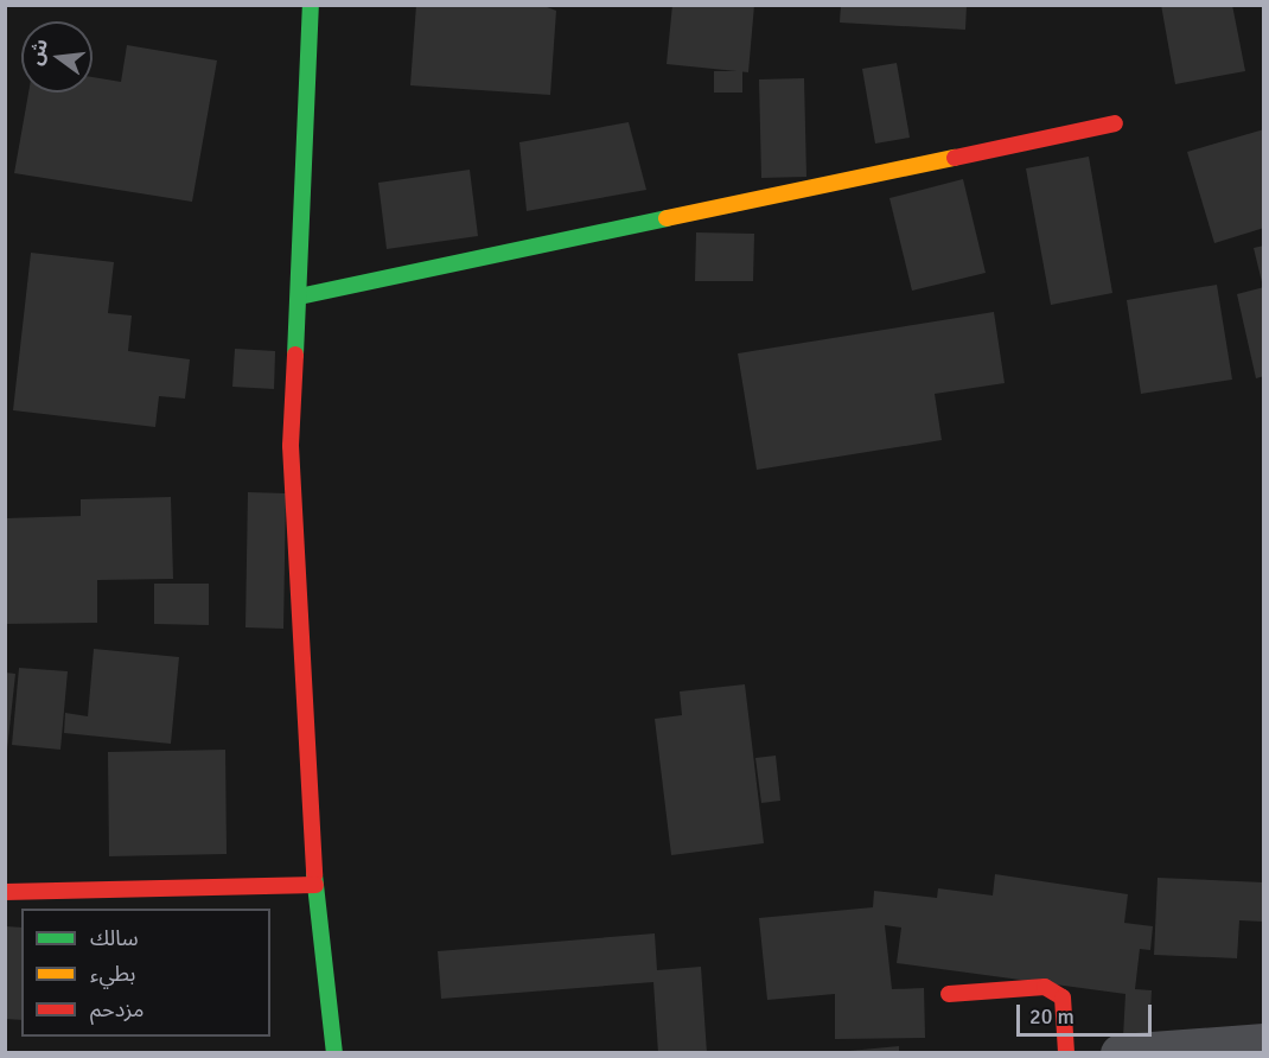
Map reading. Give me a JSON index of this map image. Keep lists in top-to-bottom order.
{
  "legend": ["سالك", "بطيء", "مزدحم"],
  "scale_bar": "20 m",
  "north": "left"
}
